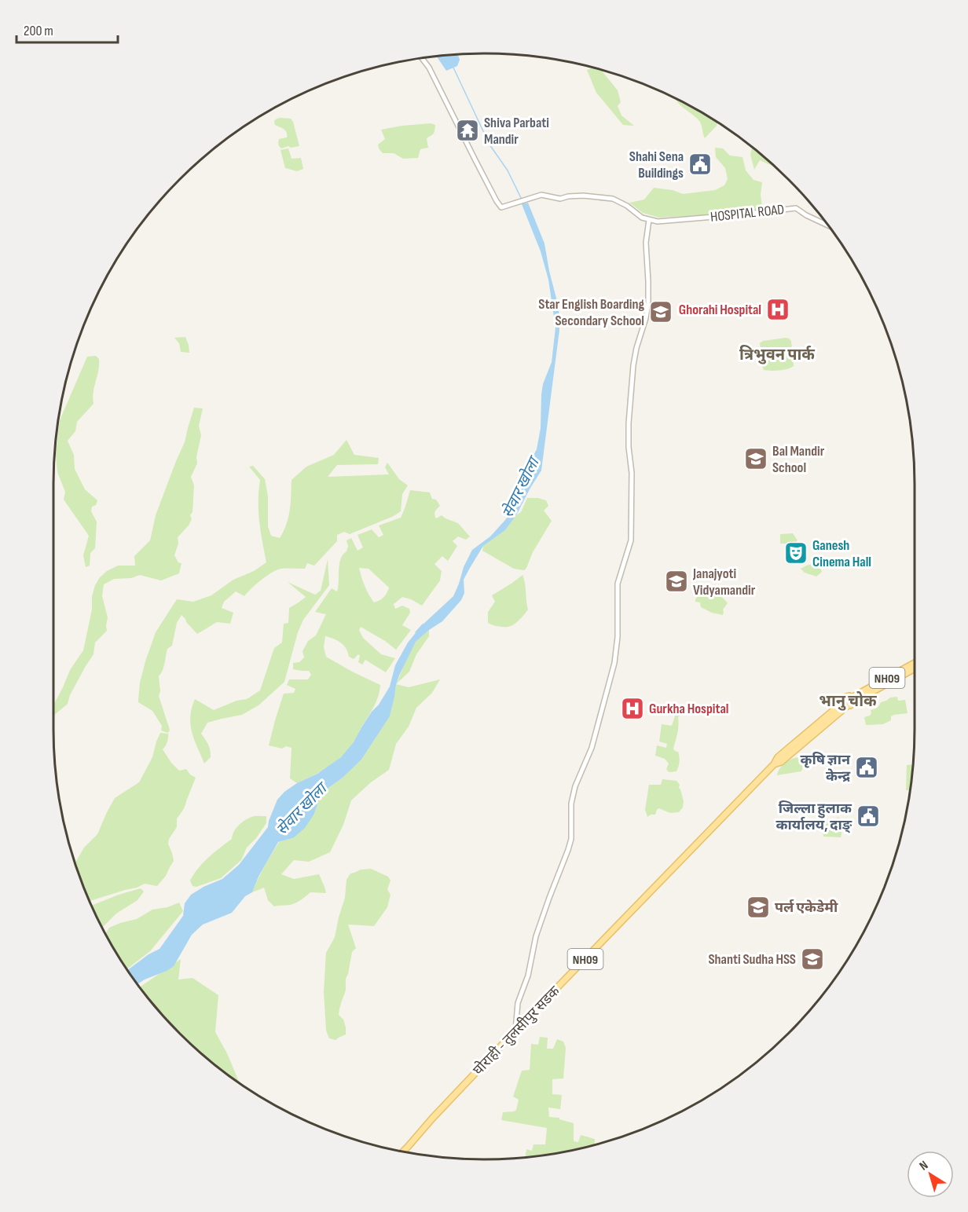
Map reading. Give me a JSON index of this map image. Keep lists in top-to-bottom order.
{
  "streets": {
    "main road": ["NH09", "घोराही - तुलसीपुर सडक"],
    "street": ["HOSPITAL ROAD"]
  },
  "crossings": [
    ["NH09", "घोराही - तुलसीपुर सडक"]
  ],
  "districts": ["त्रिभुवन पार्क", "भानु चोक"],
  "water": ["सेवार खोला"],
  "places": {
    "temple": ["Shiva Parbati Mandir"],
    "public building": ["Shahi Sena Buildings", "कृषि ज्ञान केन्द्र", "जिल्ला हुलाक कार्यालय, दाङ्"],
    "hospital": ["Ghorahi Hospital", "Gurkha Hospital"],
    "school or university": [
      "Star English Boarding Secondary School",
      "Bal Mandir School",
      "Janajyoti Vidyamandir",
      "पर्ल एकेडेमी",
      "Shanti Sudha HSS"
    ],
    "theatre": ["Ganesh Cinema Hall"]
  },
  "scale_bar": "200 m",
  "north": "top left"
}
